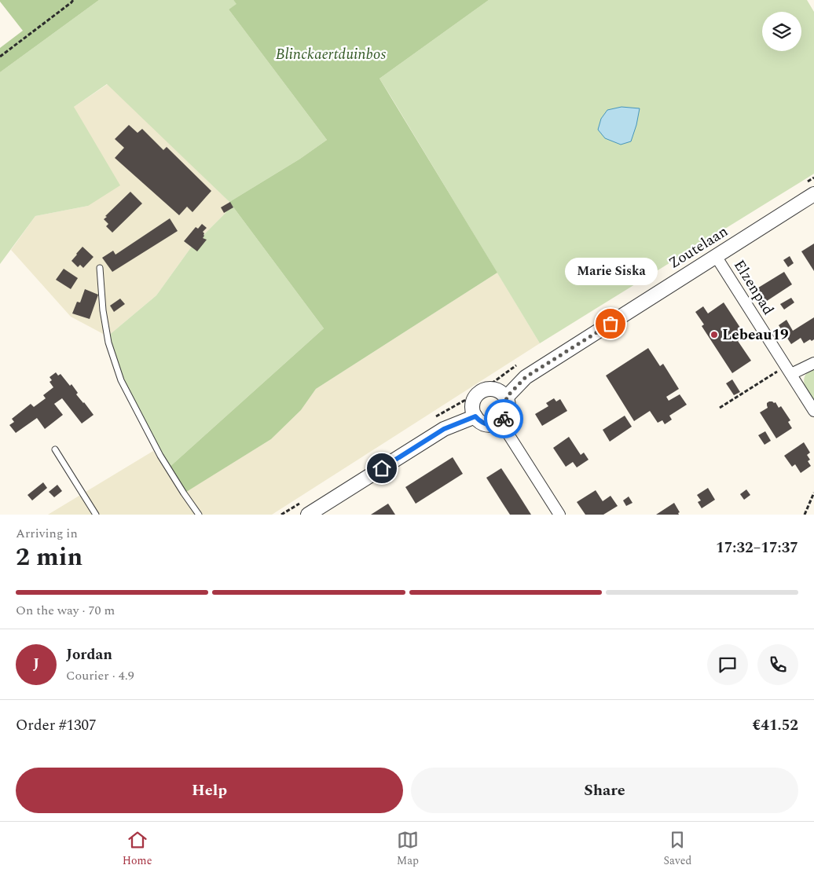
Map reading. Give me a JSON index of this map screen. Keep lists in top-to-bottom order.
{
  "streets": {
    "street": ["Zoutelaan", "Elzenpad"]
  },
  "crossings": [
    ["Zoutelaan", "Elzenpad"]
  ],
  "parks": ["Blinckaertduinbos"],
  "places": ["Marie Siska", "Lebeau19"],
  "page": {
    "bubble": "Marie Siska",
    "heading": ["2 min", "Arriving in", "17:32–17:37"],
    "panel": [
      "Jordan",
      "Courier · 4.9",
      "Order #1307",
      "€41.52"
    ],
    "bar": "On the way · 70 m",
    "round": "J",
    "buttons": ["Help", "Share"],
    "tabs": ["Home", "Map", "Saved"]
  }
}
